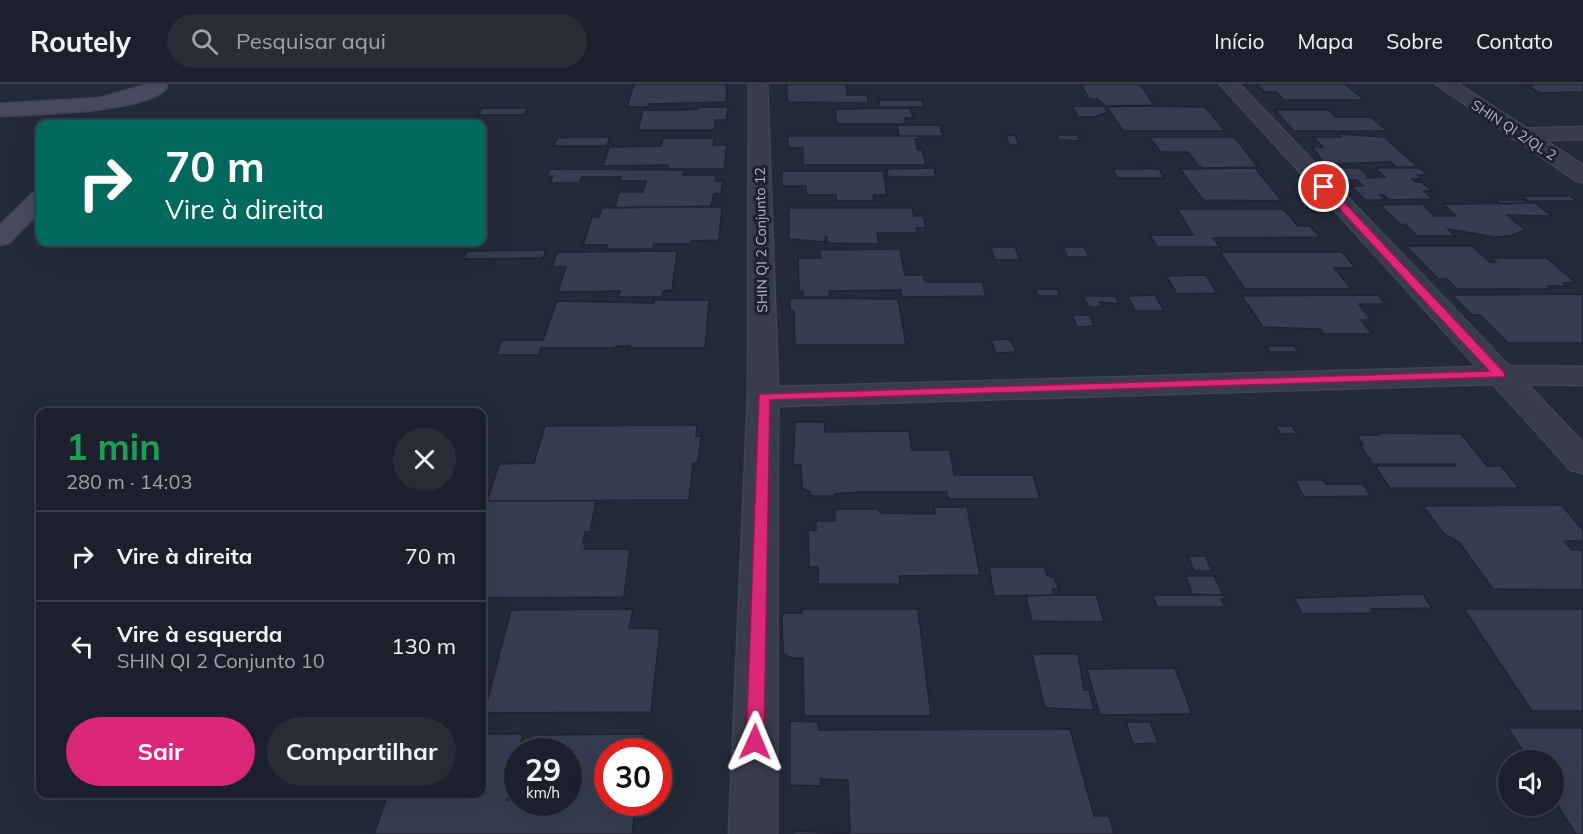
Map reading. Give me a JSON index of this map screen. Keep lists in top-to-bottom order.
{
  "streets": {
    "street": ["SHIN QI 2/QL 2", "SHIN QI 2 Conjunto 12"]
  },
  "page": {
    "header": "Routely",
    "search": "Pesquisar aqui",
    "nav": [
      "Início",
      "Mapa",
      "Sobre",
      "Contato"
    ],
    "turn": ["70 m", "Vire à direita"],
    "heading": ["1 min", "280 m · 14:03"],
    "list": [
      {
        "name": "Vire à direita",
        "value": "70 m"
      },
      {
        "name": "Vire à esquerda",
        "note": "SHIN QI 2 Conjunto 10",
        "value": "130 m"
      }
    ],
    "buttons": ["Sair", "Compartilhar"],
    "speed": "29 km/h",
    "limit": "30"
  }
}
